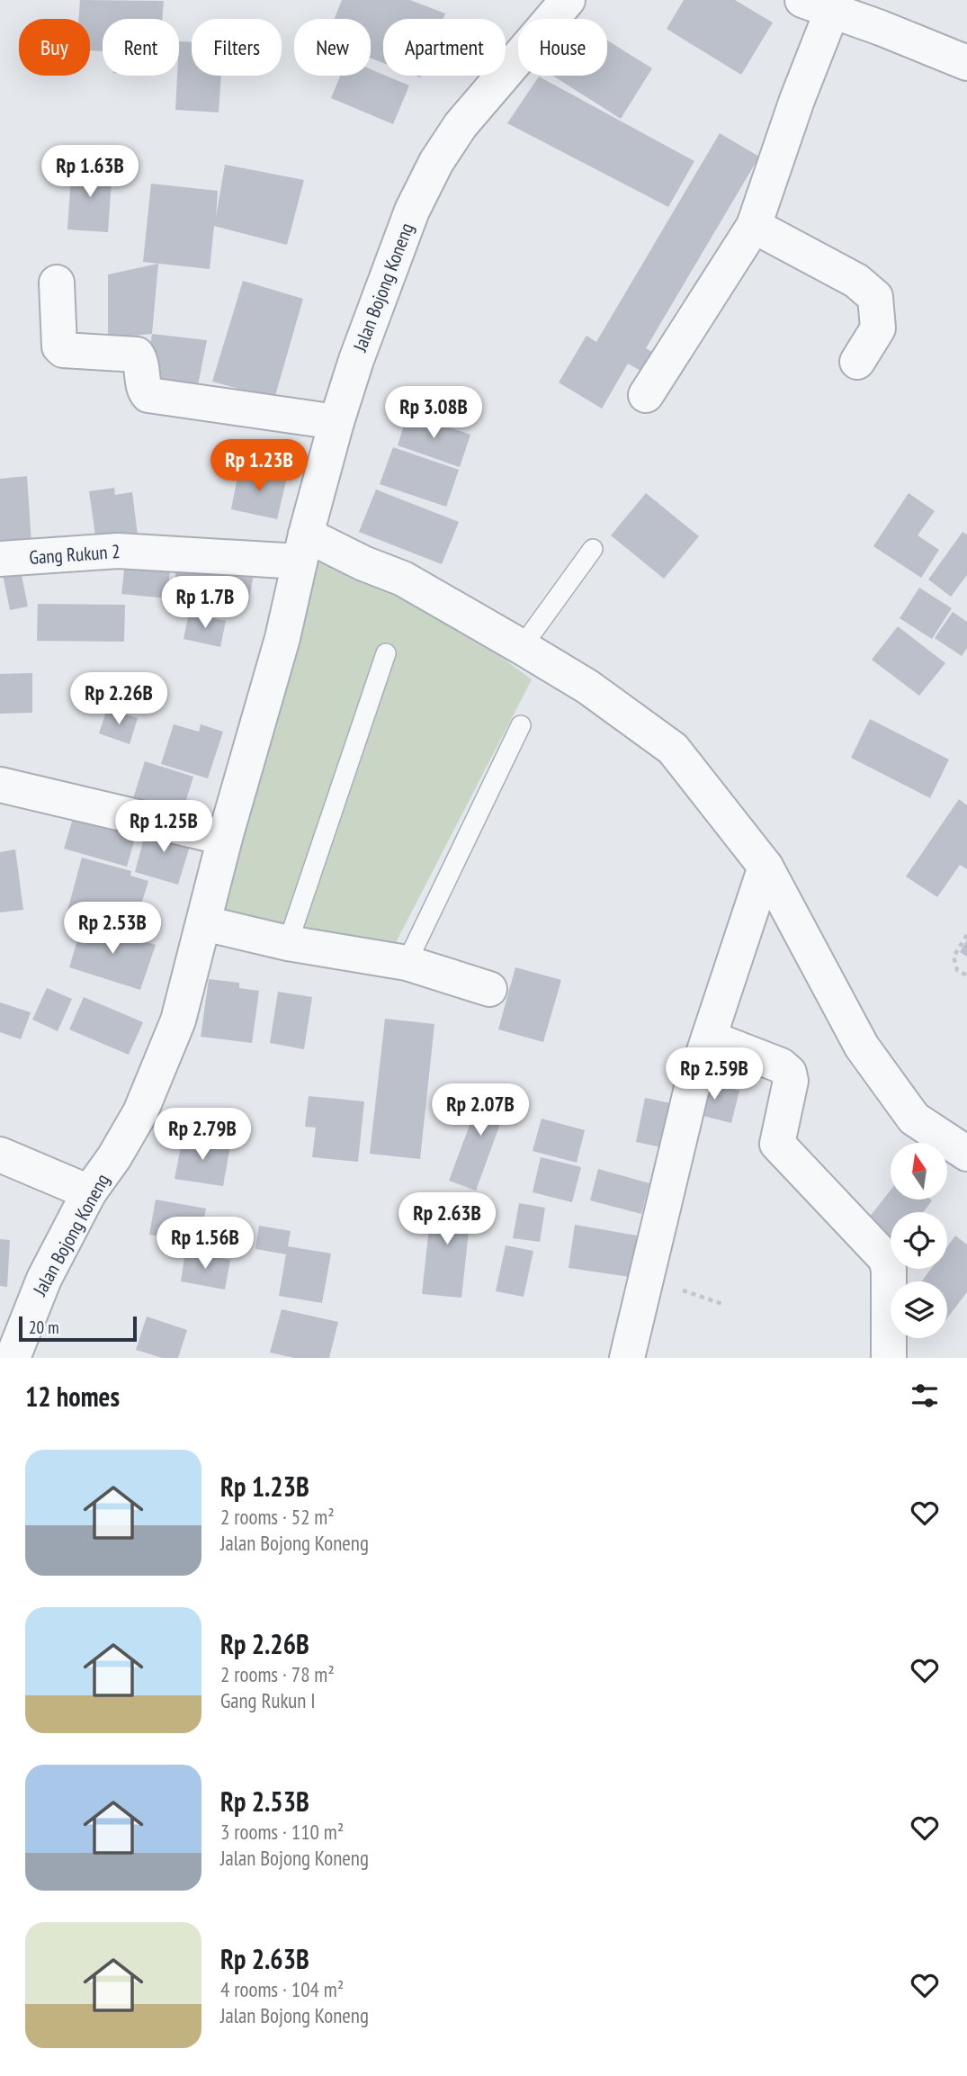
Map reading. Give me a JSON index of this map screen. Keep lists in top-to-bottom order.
{
  "streets": {
    "street": ["Jalan Bojong Koneng", "Gang Rukun 2"]
  },
  "crossings": [
    ["Jalan Bojong Koneng", "Gang Rukun 2"]
  ],
  "scale_bar": "20 m",
  "north": "top",
  "page": {
    "chip": [
      "Buy",
      "Rent",
      "Filters",
      "New",
      "Apartment",
      "House"
    ],
    "price": [
      "Rp 1.63B",
      "Rp 3.08B",
      "Rp 1.23B",
      "Rp 1.7B",
      "Rp 2.26B",
      "Rp 1.25B",
      "Rp 2.53B",
      "Rp 2.59B",
      "Rp 2.07B",
      "Rp 2.79B",
      "Rp 2.63B",
      "Rp 1.56B"
    ],
    "scale": "20 m",
    "heading": "12 homes",
    "list": [
      {
        "name": "Rp 1.23B",
        "note": "2 rooms · 52 m² · Jalan Bojong Koneng"
      },
      {
        "name": "Rp 2.26B",
        "note": "2 rooms · 78 m² · Gang Rukun I"
      },
      {
        "name": "Rp 2.53B",
        "note": "3 rooms · 110 m² · Jalan Bojong Koneng"
      },
      {
        "name": "Rp 2.63B",
        "note": "4 rooms · 104 m² · Jalan Bojong Koneng"
      }
    ]
  }
}
